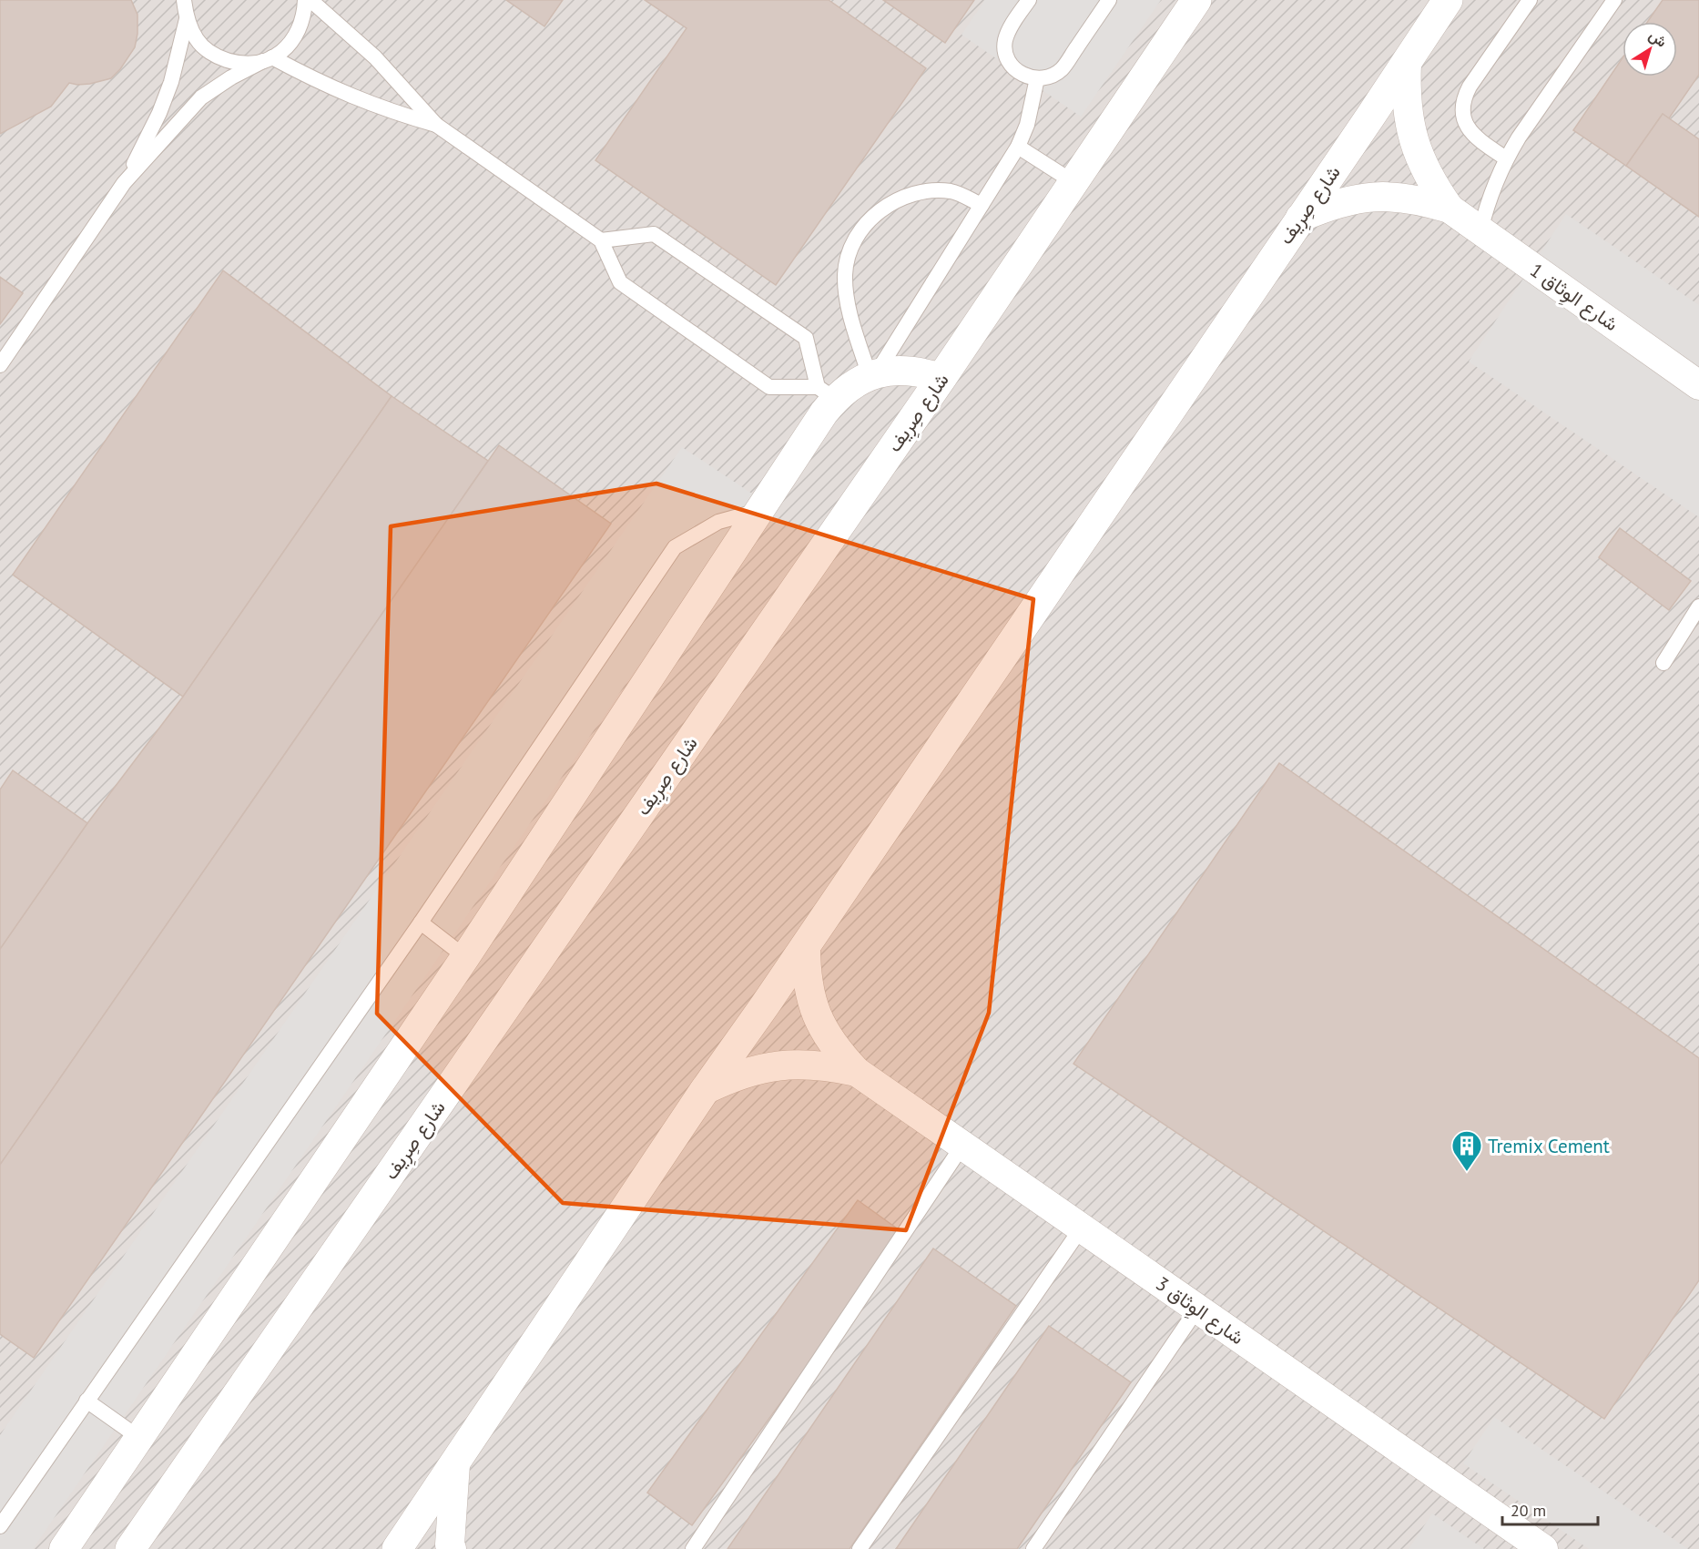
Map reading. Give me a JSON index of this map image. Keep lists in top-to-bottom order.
{
  "streets": {
    "street": ["شارع صِرِيف", "شارع الوِثاق 1", "شارع الوِثاق 3"]
  },
  "crossings": [
    ["شارع صِرِيف", "شارع الوِثاق 1"],
    ["شارع صِرِيف", "شارع الوِثاق 3"]
  ],
  "places": {
    "building": ["Tremix Cement"]
  },
  "scale_bar": "20 m",
  "north": "top right"
}
